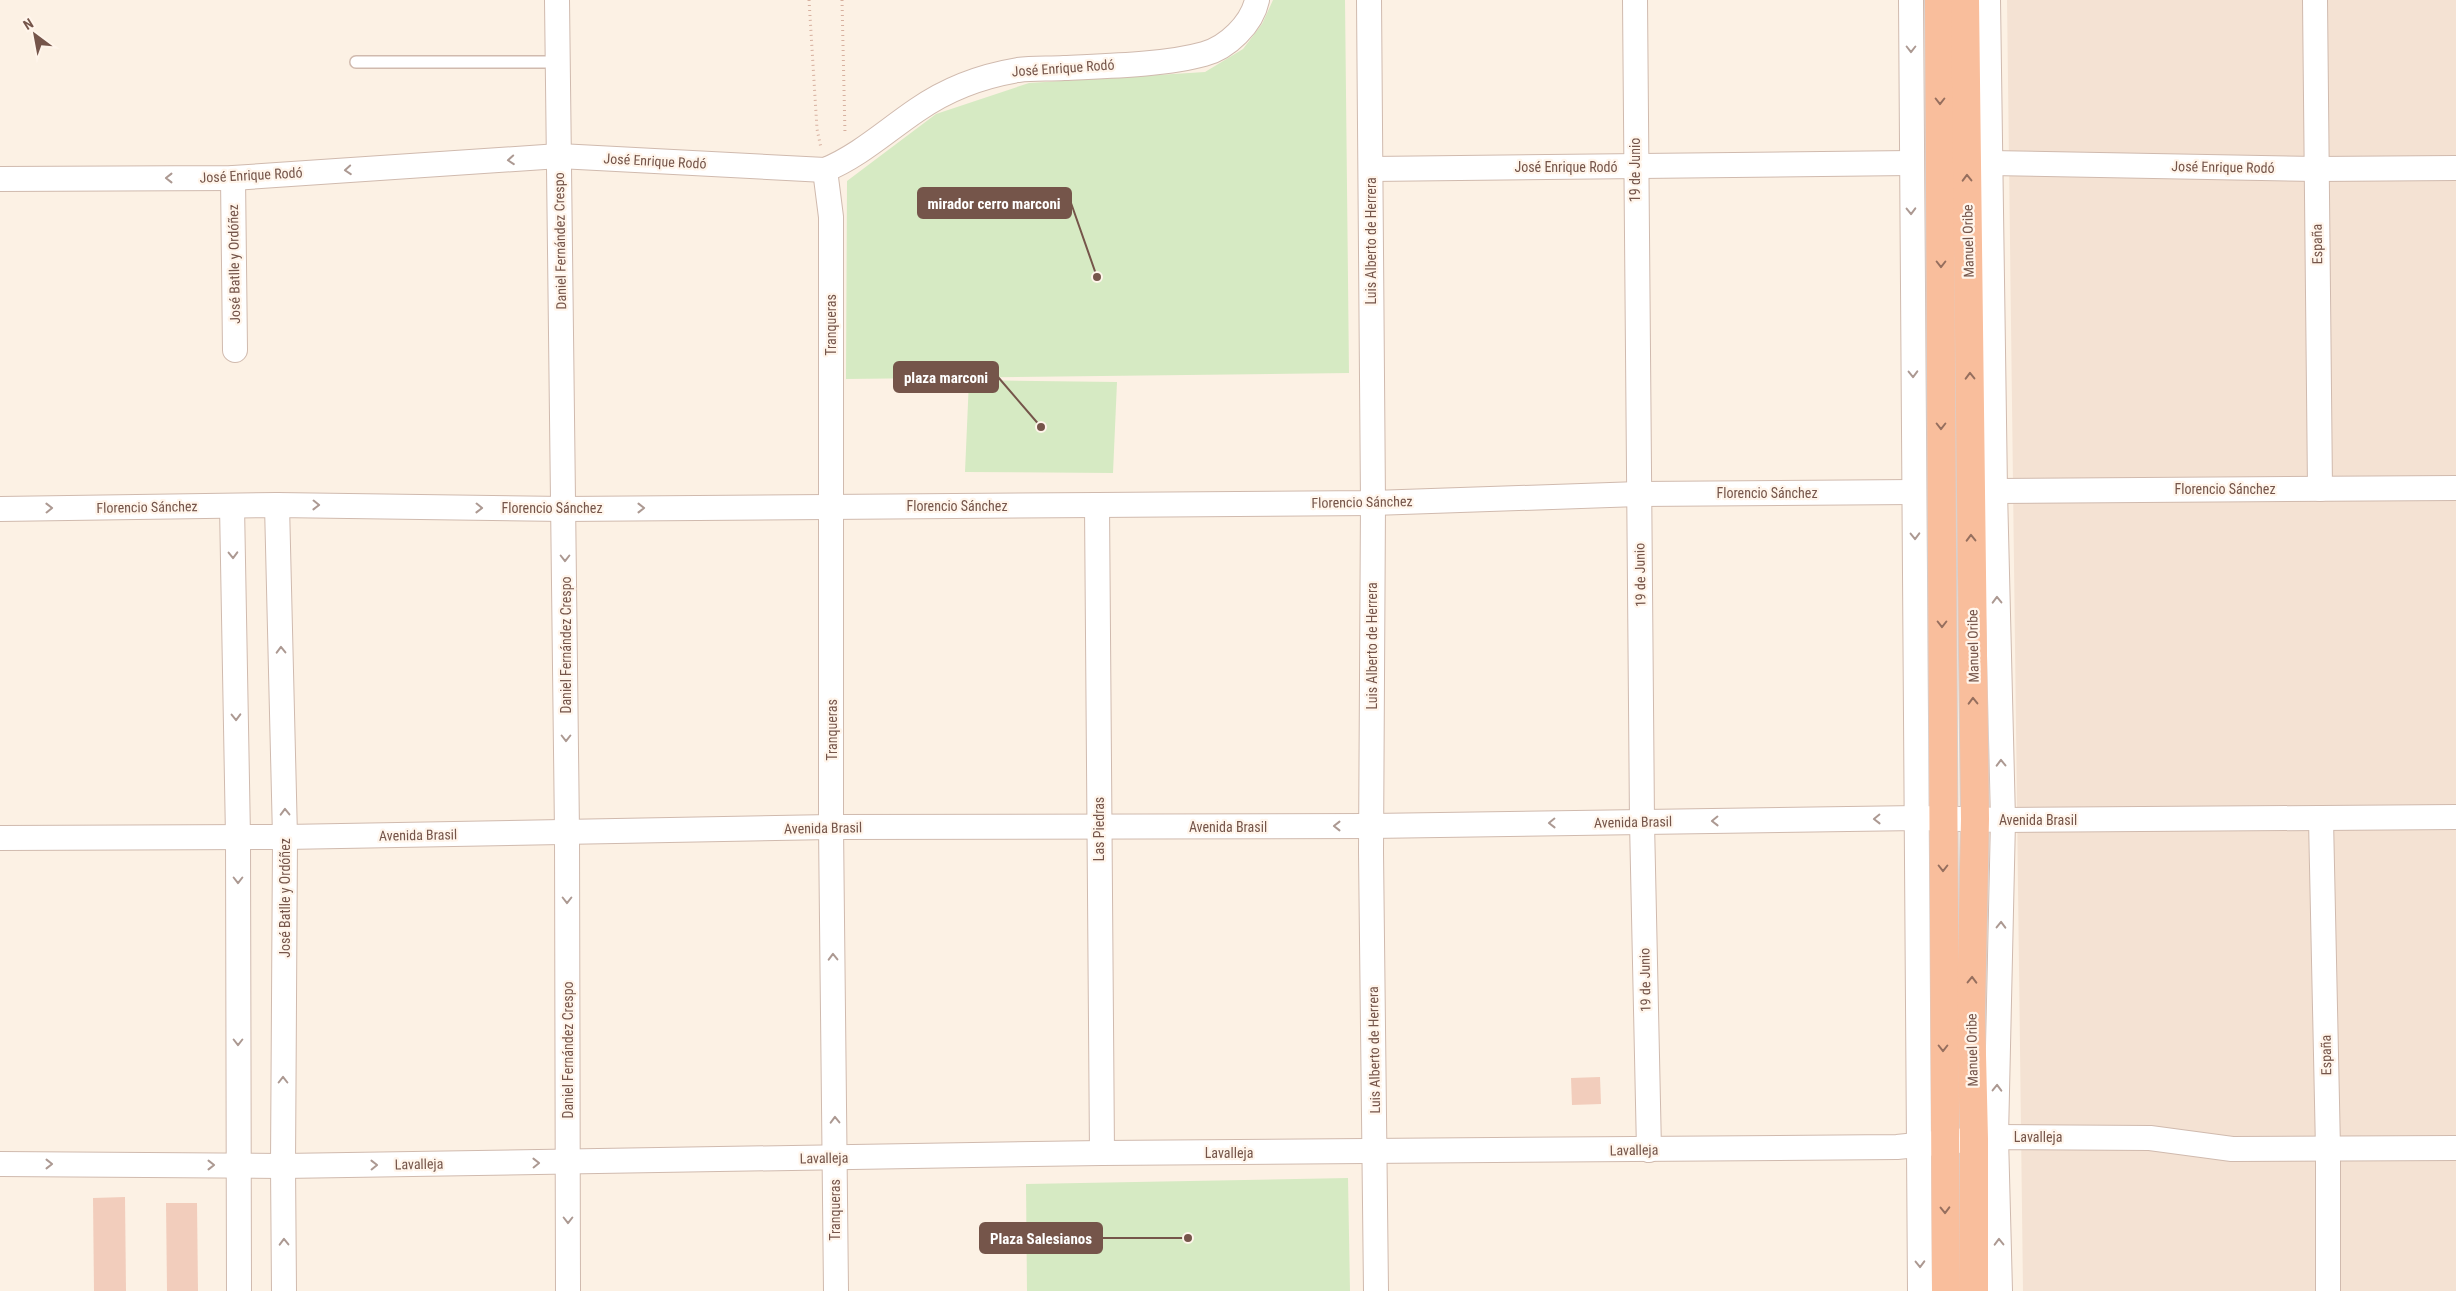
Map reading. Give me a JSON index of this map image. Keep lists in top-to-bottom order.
{
  "streets": {
    "highway": ["Manuel Oribe"],
    "street": [
      "José Enrique Rodó",
      "19 de Junio",
      "Daniel Fernández Crespo",
      "Luis Alberto de Herrera",
      "España",
      "José Batlle y Ordóñez",
      "Tranqueras",
      "Florencio Sánchez",
      "Avenida Brasil",
      "Las Piedras",
      "Lavalleja"
    ]
  },
  "crossings": [
    ["José Enrique Rodó", "19 de Junio"],
    ["José Enrique Rodó", "Daniel Fernández Crespo"],
    ["José Enrique Rodó", "Luis Alberto de Herrera"],
    ["José Enrique Rodó", "Manuel Oribe"],
    ["José Enrique Rodó", "España"],
    ["José Enrique Rodó", "José Batlle y Ordóñez"],
    ["José Enrique Rodó", "Tranqueras"],
    ["19 de Junio", "Florencio Sánchez"],
    ["19 de Junio", "Avenida Brasil"],
    ["19 de Junio", "Lavalleja"],
    ["Daniel Fernández Crespo", "Florencio Sánchez"],
    ["Daniel Fernández Crespo", "Avenida Brasil"],
    ["Daniel Fernández Crespo", "Lavalleja"],
    ["Luis Alberto de Herrera", "Florencio Sánchez"],
    ["Luis Alberto de Herrera", "Avenida Brasil"],
    ["Luis Alberto de Herrera", "Lavalleja"],
    ["Manuel Oribe", "Florencio Sánchez"],
    ["Manuel Oribe", "Avenida Brasil"],
    ["Manuel Oribe", "Lavalleja"],
    ["España", "Florencio Sánchez"],
    ["España", "Avenida Brasil"],
    ["España", "Lavalleja"],
    ["José Batlle y Ordóñez", "Florencio Sánchez"],
    ["José Batlle y Ordóñez", "Avenida Brasil"],
    ["José Batlle y Ordóñez", "Lavalleja"],
    ["Tranqueras", "Florencio Sánchez"],
    ["Tranqueras", "Avenida Brasil"],
    ["Tranqueras", "Lavalleja"],
    ["Florencio Sánchez", "Las Piedras"],
    ["Avenida Brasil", "Las Piedras"],
    ["Las Piedras", "Lavalleja"]
  ],
  "one_way": ["Daniel Fernández Crespo"],
  "places": ["mirador cerro marconi", "plaza marconi", "Plaza Salesianos"],
  "north": "top left"
}
